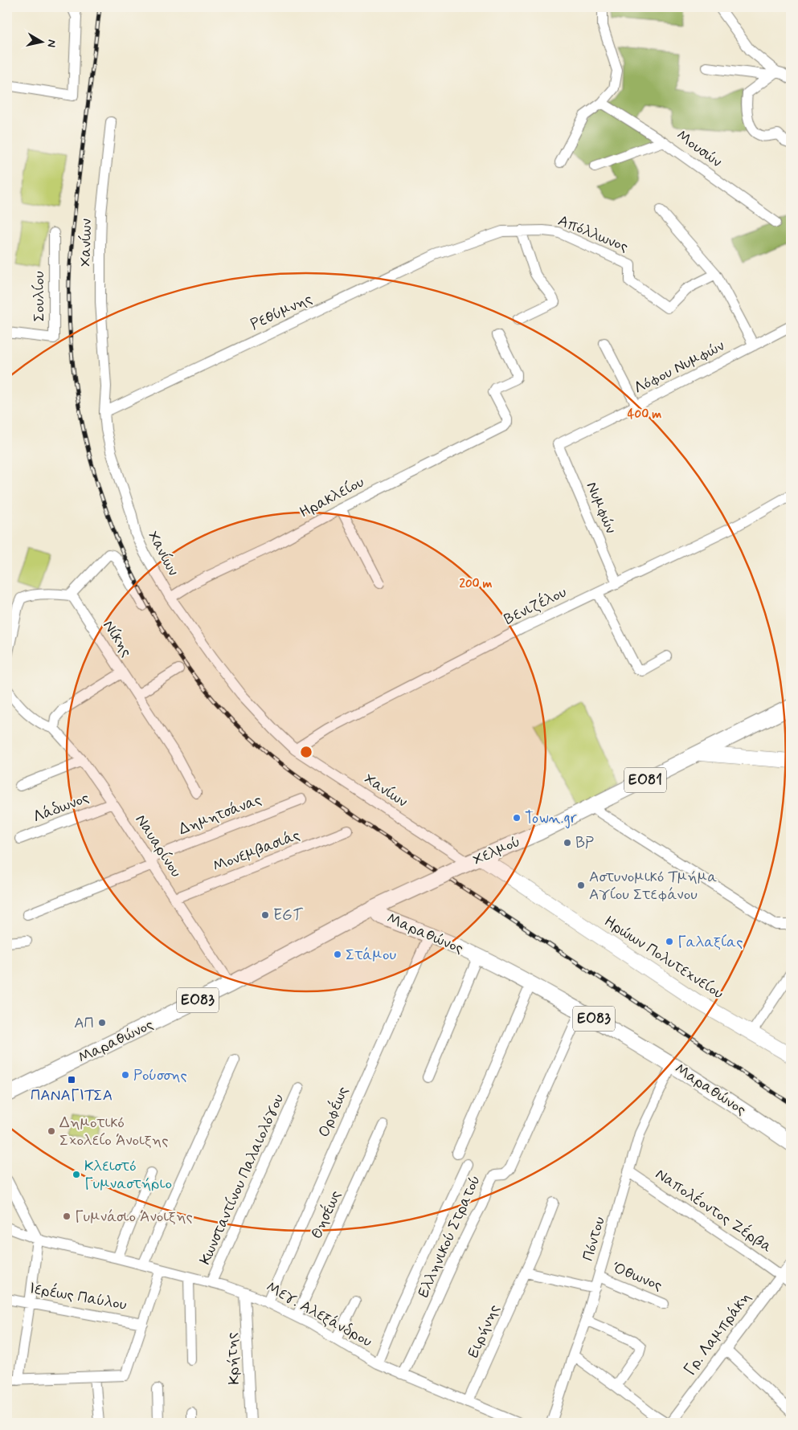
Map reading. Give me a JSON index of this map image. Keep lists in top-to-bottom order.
{
  "streets": {
    "main road": [
      "ΕΟ81",
      "Χελμού",
      "Μαραθώνος",
      "ΕΟ83"
    ],
    "street": [
      "Μουσών",
      "Απόλλωνος",
      "Χανίων",
      "Σουλίου",
      "Ρεθύμνης",
      "Λόφου Νυμφών",
      "Ηρακλείου",
      "Νυμφών",
      "Βενιζέλου",
      "Νίκης",
      "Λάδωνος",
      "Δημητσάνας",
      "Ναυαρίνου",
      "Μονεμβασιάς",
      "Ηρώων Πολυτεχνείου",
      "Ορφέως",
      "Κωνσταντίνου Παλαιολόγου",
      "Ναπολέοντος Ζέρβα",
      "Θησέως",
      "Ελληνικού Στρατού",
      "Πόντου",
      "Όθωνος",
      "Ιερέως Παύλου",
      "Μεγ. Αλεξάνδρου",
      "Ειρήνης",
      "Γρ. Λαμπράκη",
      "Κρήτης"
    ]
  },
  "crossings": [
    ["Απόλλωνος", "Ρεθύμνης"],
    ["Χανίων", "Ρεθύμνης"],
    ["Χανίων", "Ηρακλείου"],
    ["Χανίων", "Βενιζέλου"],
    ["Χανίων", "Χελμού"],
    ["Χανίων", "Ηρώων Πολυτεχνείου"],
    ["Λόφου Νυμφών", "Νυμφών"],
    ["Νυμφών", "Βενιζέλου"],
    ["Λάδωνος", "Ναυαρίνου"],
    ["Δημητσάνας", "Ναυαρίνου"],
    ["Ναυαρίνου", "Μονεμβασιάς"],
    ["Ναυαρίνου", "Μαραθώνος"],
    ["Χελμού", "Μαραθώνος"],
    ["Χελμού", "Ηρώων Πολυτεχνείου"],
    ["Μαραθώνος", "Ορφέως"],
    ["Μαραθώνος", "Ελληνικού Στρατού"],
    ["Μαραθώνος", "Πόντου"],
    ["Ορφέως", "Μεγ. Αλεξάνδρου"],
    ["Κωνσταντίνου Παλαιολόγου", "Μεγ. Αλεξάνδρου"],
    ["Ναπολέοντος Ζέρβα", "Πόντου"],
    ["Ναπολέοντος Ζέρβα", "Γρ. Λαμπράκη"],
    ["Θησέως", "Μεγ. Αλεξάνδρου"],
    ["Ελληνικού Στρατού", "Μεγ. Αλεξάνδρου"],
    ["Πόντου", "Όθωνος"],
    ["Μεγ. Αλεξάνδρου", "Ειρήνης"],
    ["Μεγ. Αλεξάνδρου", "Κρήτης"]
  ],
  "places": {
    "other": [
      "Town.gr",
      "BP",
      "Αστυνομικό Τμήμα Αγίου Στεφάνου",
      "EGT",
      "Γαλαξίας",
      "Στάμου",
      "ΑΠ",
      "Ρούσσης",
      "Δημοτικό Σχολείο Άνοιξης",
      "Κλειστό Γυμναστήριο",
      "Γυμνάσιο Άνοιξης"
    ],
    "transit": ["ΠΑΝΑΓΙΤΣΑ"]
  },
  "north": "right",
  "rings": ["400 m", "200 m"]
}
